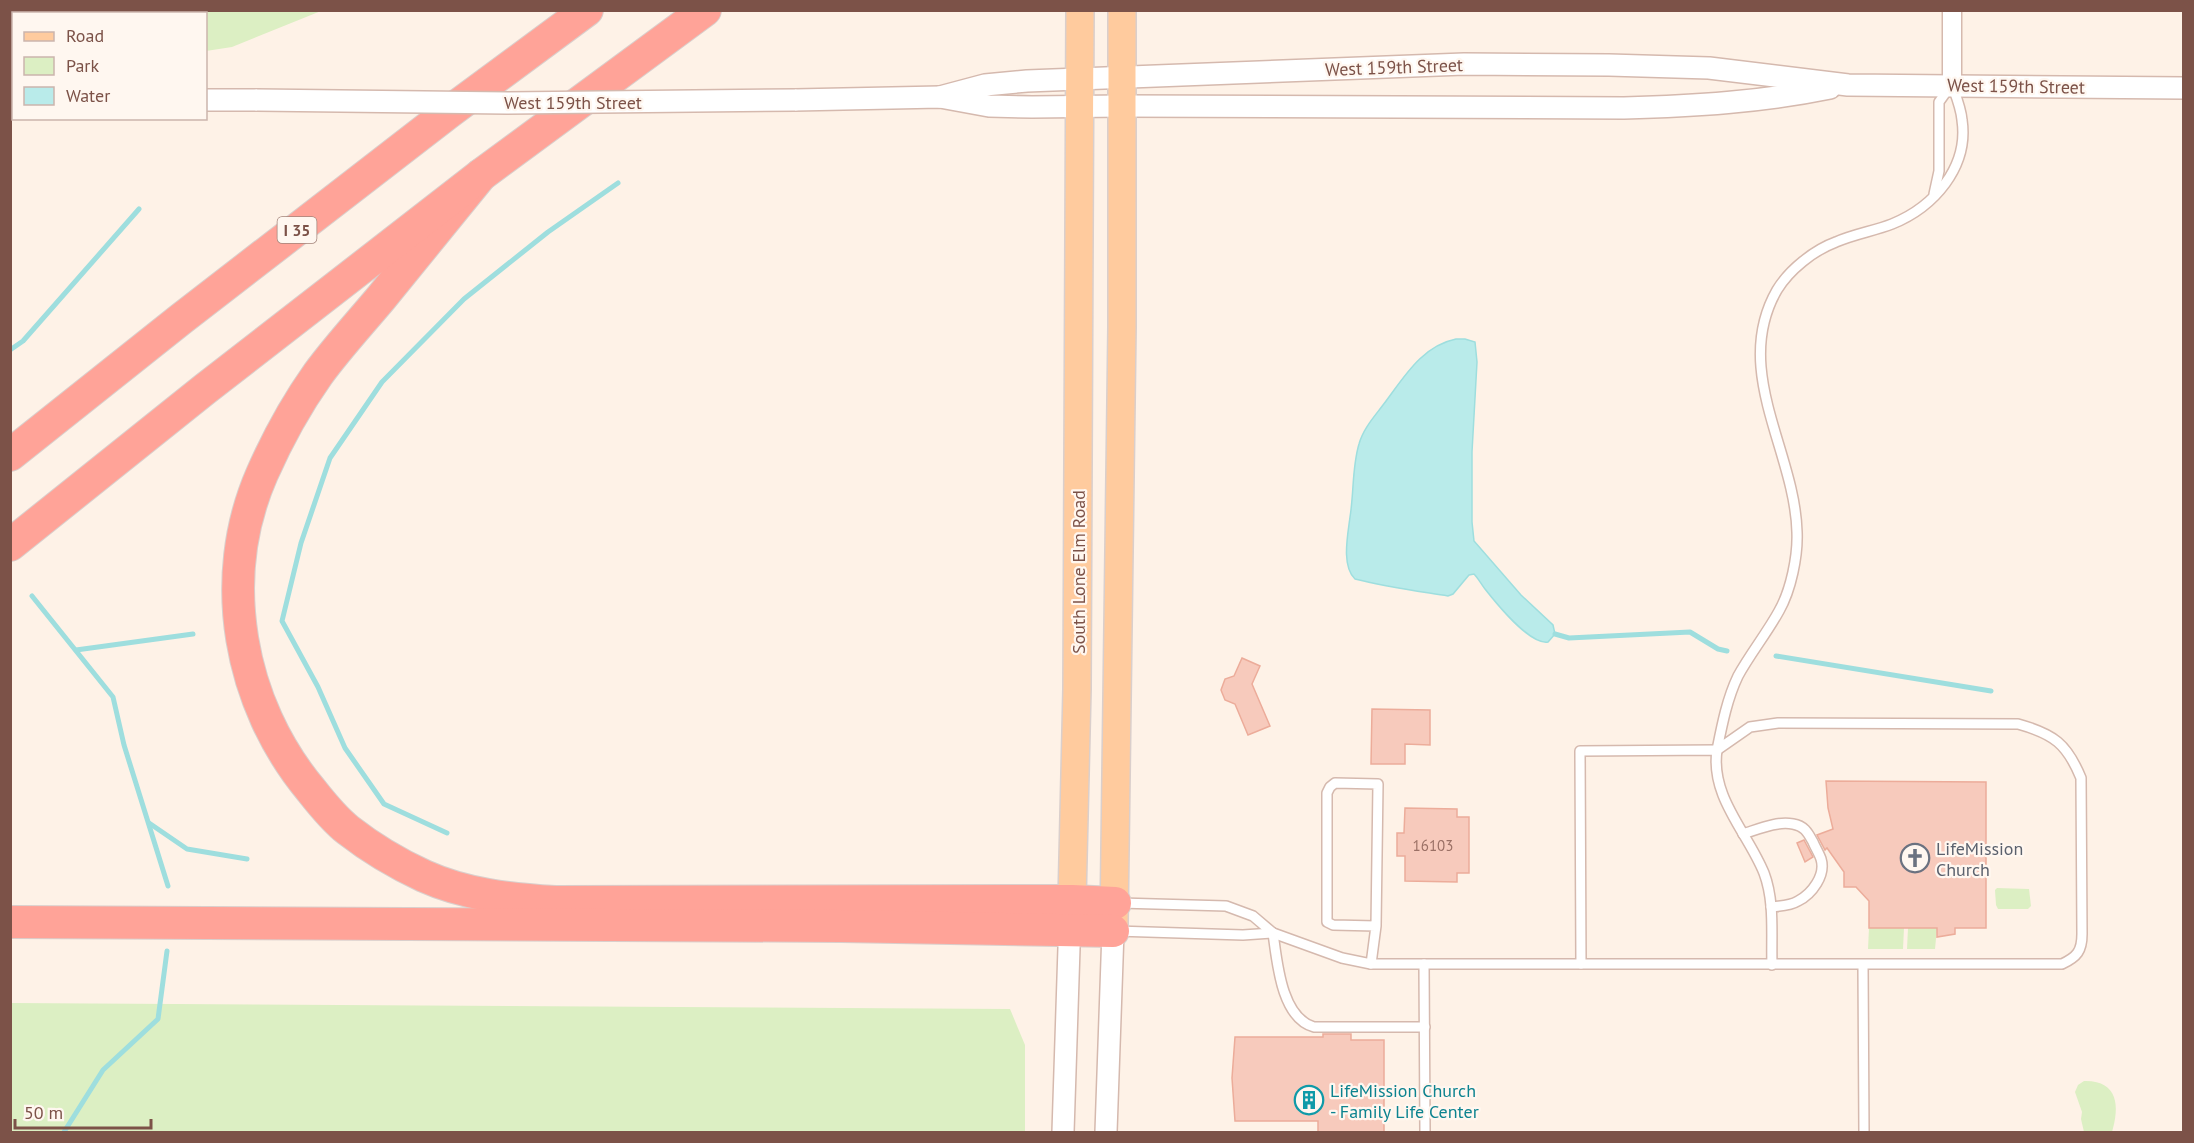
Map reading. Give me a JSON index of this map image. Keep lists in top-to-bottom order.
{
  "streets": {
    "highway": ["I 35"],
    "main road": ["South Lone Elm Road"],
    "street": ["West 159th Street"]
  },
  "crossings": [
    ["West 159th Street", "South Lone Elm Road"]
  ],
  "places": {
    "church": ["LifeMission Church"],
    "building": ["LifeMission Church - Family Life Center"]
  },
  "house_numbers": ["16103"],
  "legend": ["Road", "Park", "Water"],
  "scale_bar": "50 m"
}
